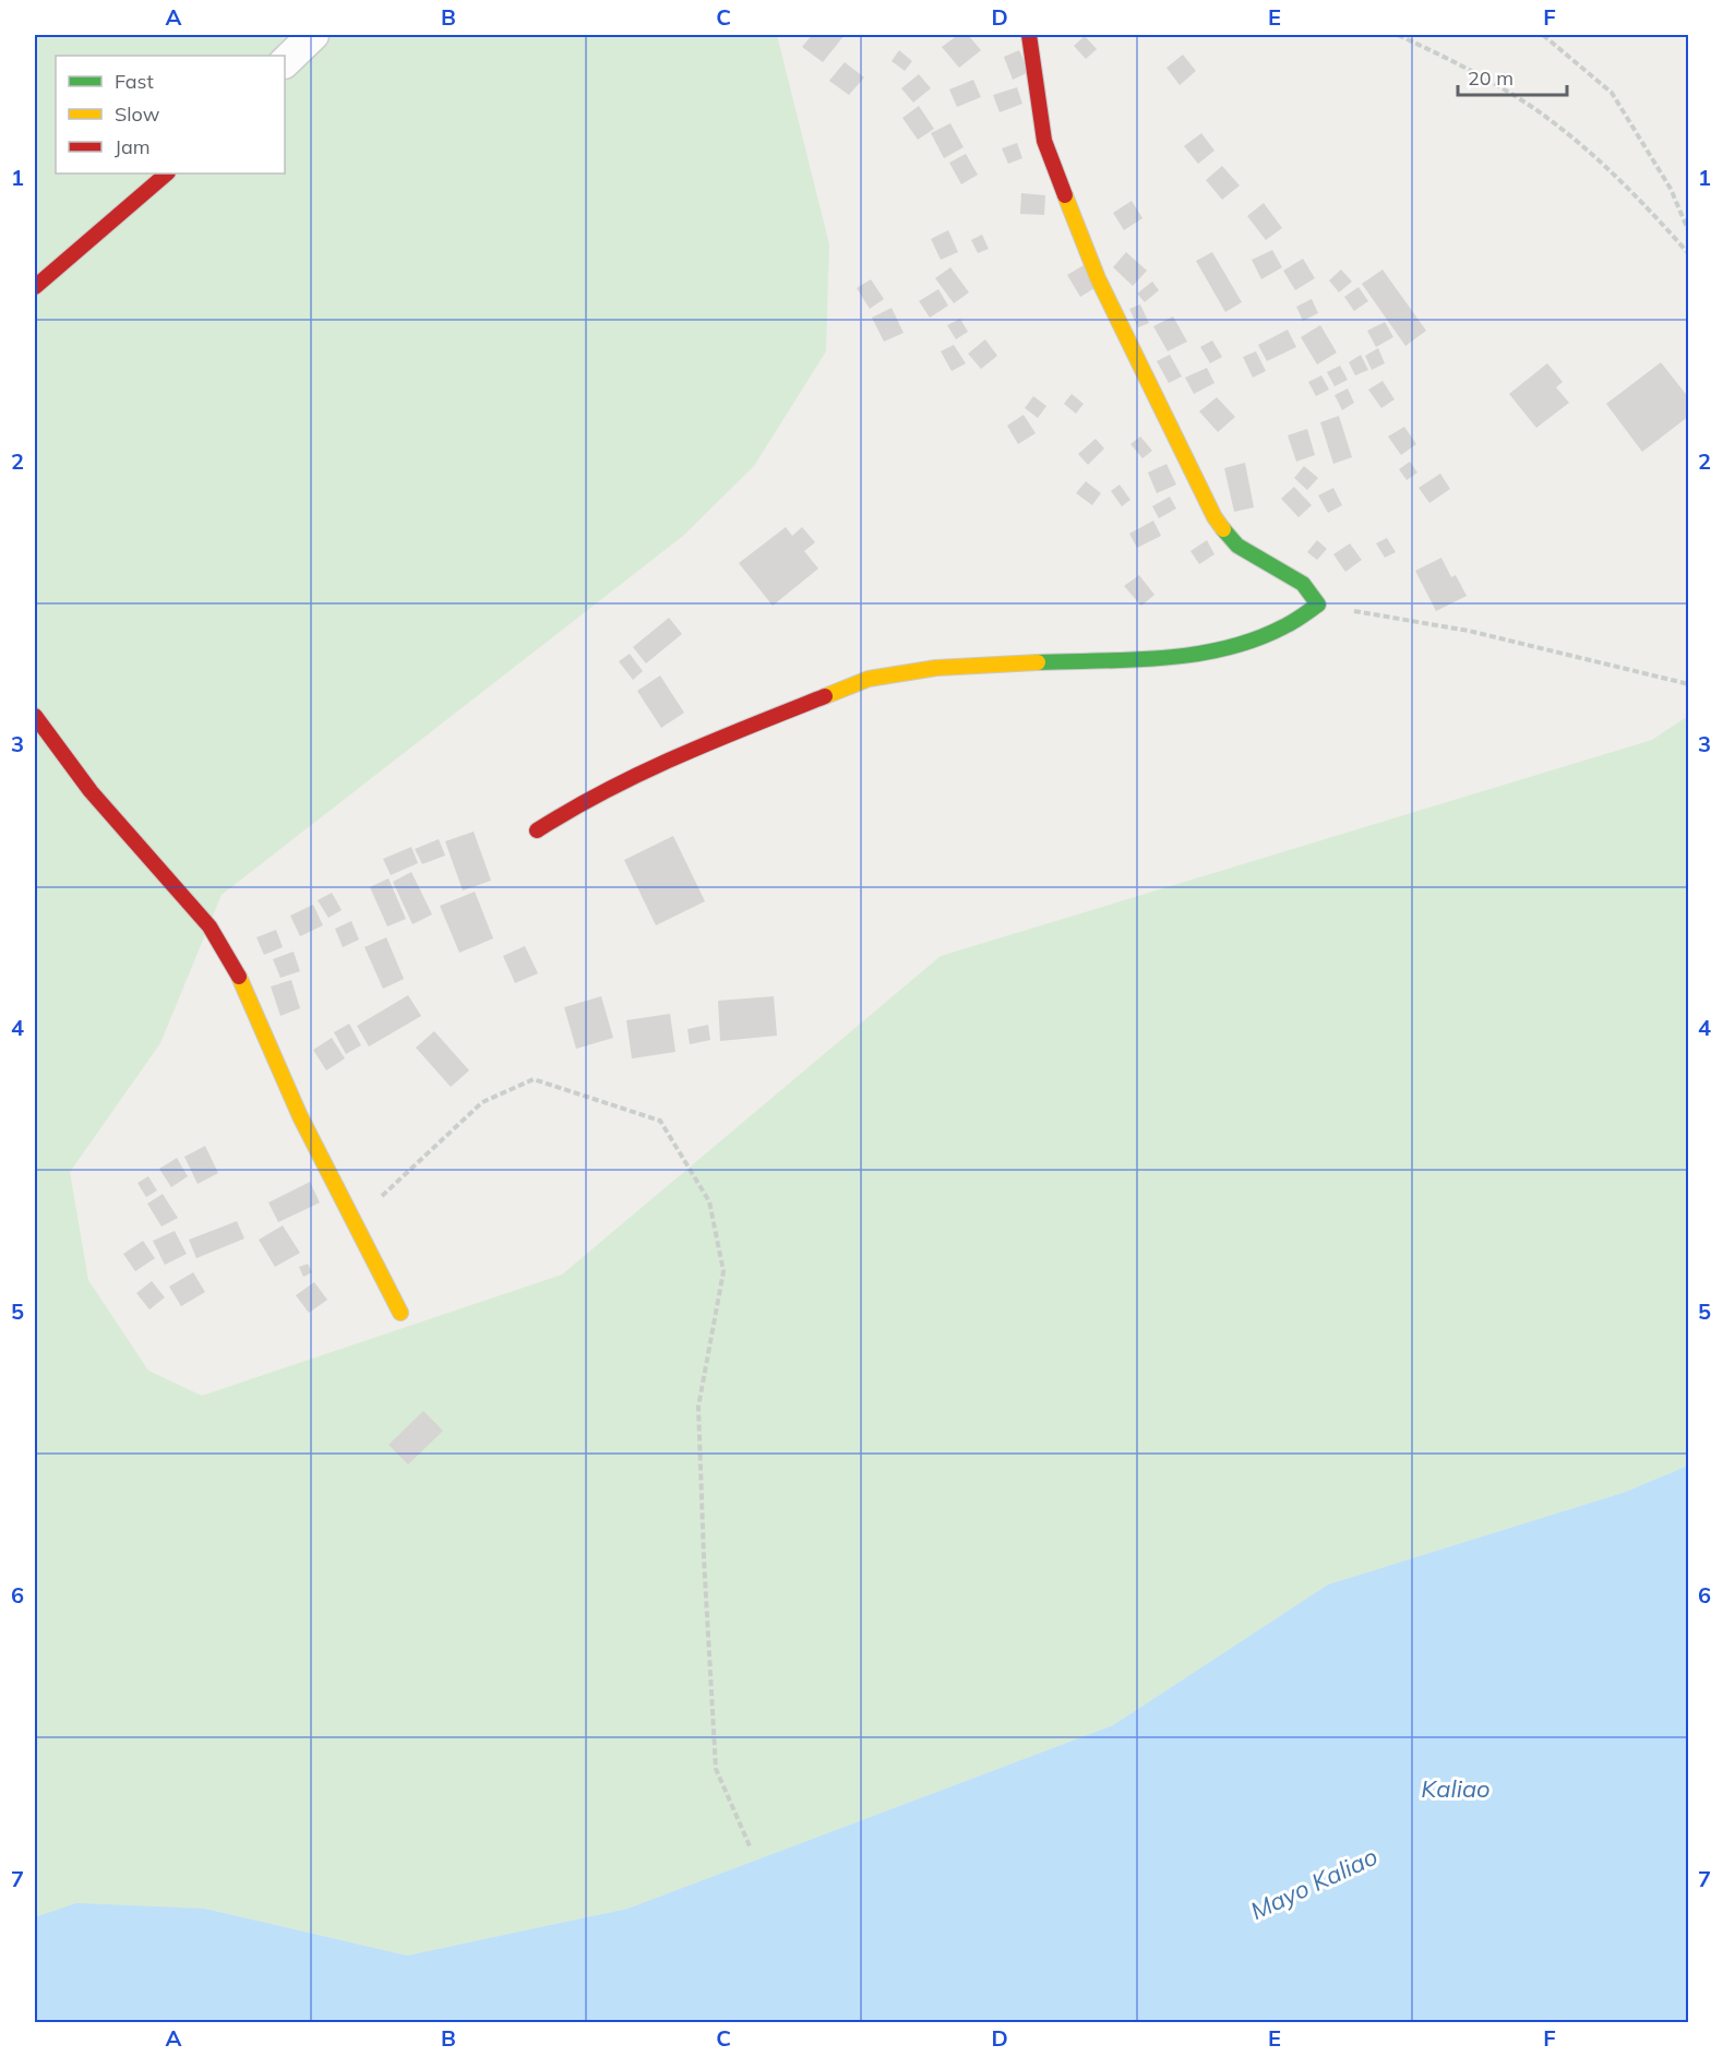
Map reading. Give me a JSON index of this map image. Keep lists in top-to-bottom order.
{
  "water": ["Kaliao", "Mayo Kaliao"],
  "legend": ["Fast", "Slow", "Jam"],
  "scale_bar": "20 m",
  "grid": {
    "columns": [
      "A",
      "B",
      "C",
      "D",
      "E",
      "F"
    ],
    "rows": [
      "1",
      "2",
      "3",
      "4",
      "5",
      "6",
      "7"
    ]
  }
}
